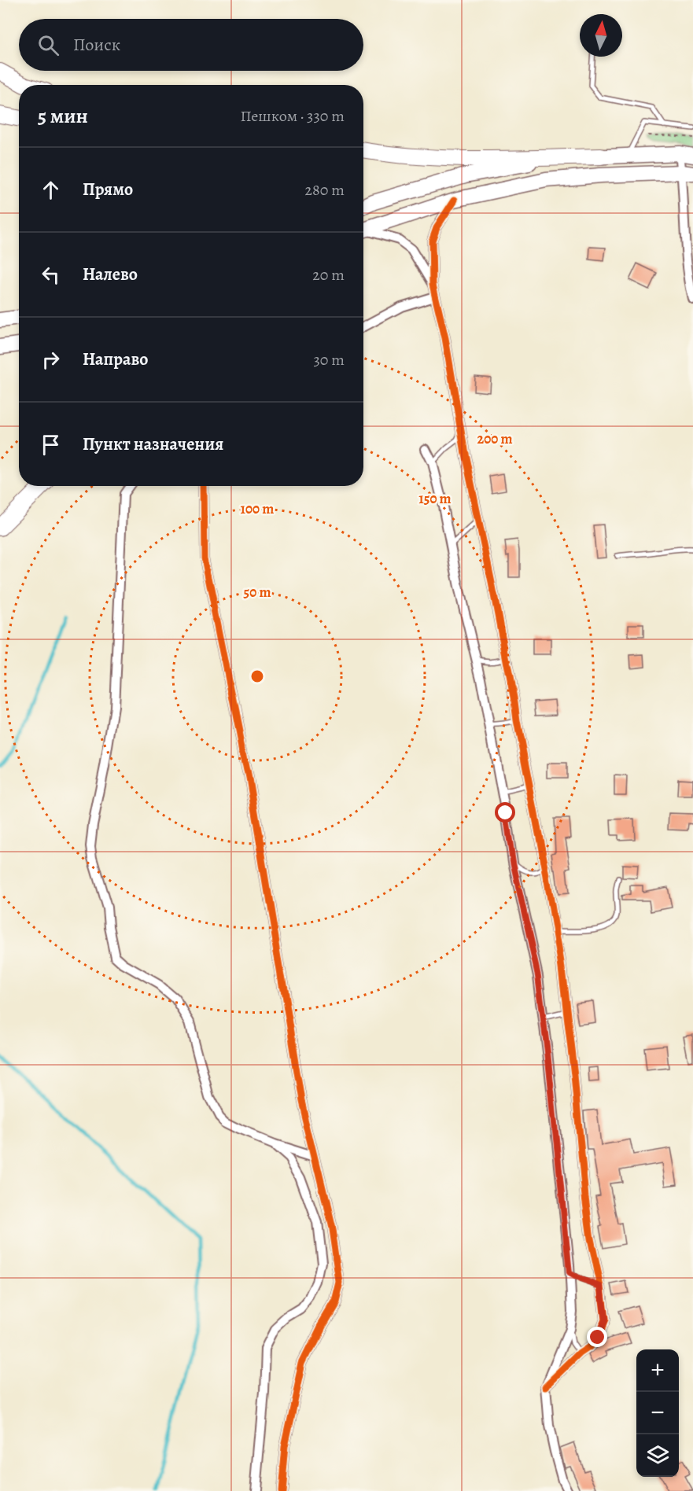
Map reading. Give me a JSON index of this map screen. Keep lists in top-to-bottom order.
{
  "north": "top",
  "page": {
    "search": "Поиск",
    "heading": ["5 мин", "Пешком · 330 m"],
    "list": [
      ["Прямо", "280 m"],
      ["Налево", "20 m"],
      ["Направо", "30 m"],
      "Пункт назначения"
    ],
    "map_buttons": ["+", "−"]
  },
  "rings": [
    "200 m",
    "150 m",
    "100 m",
    "50 m"
  ]
}
